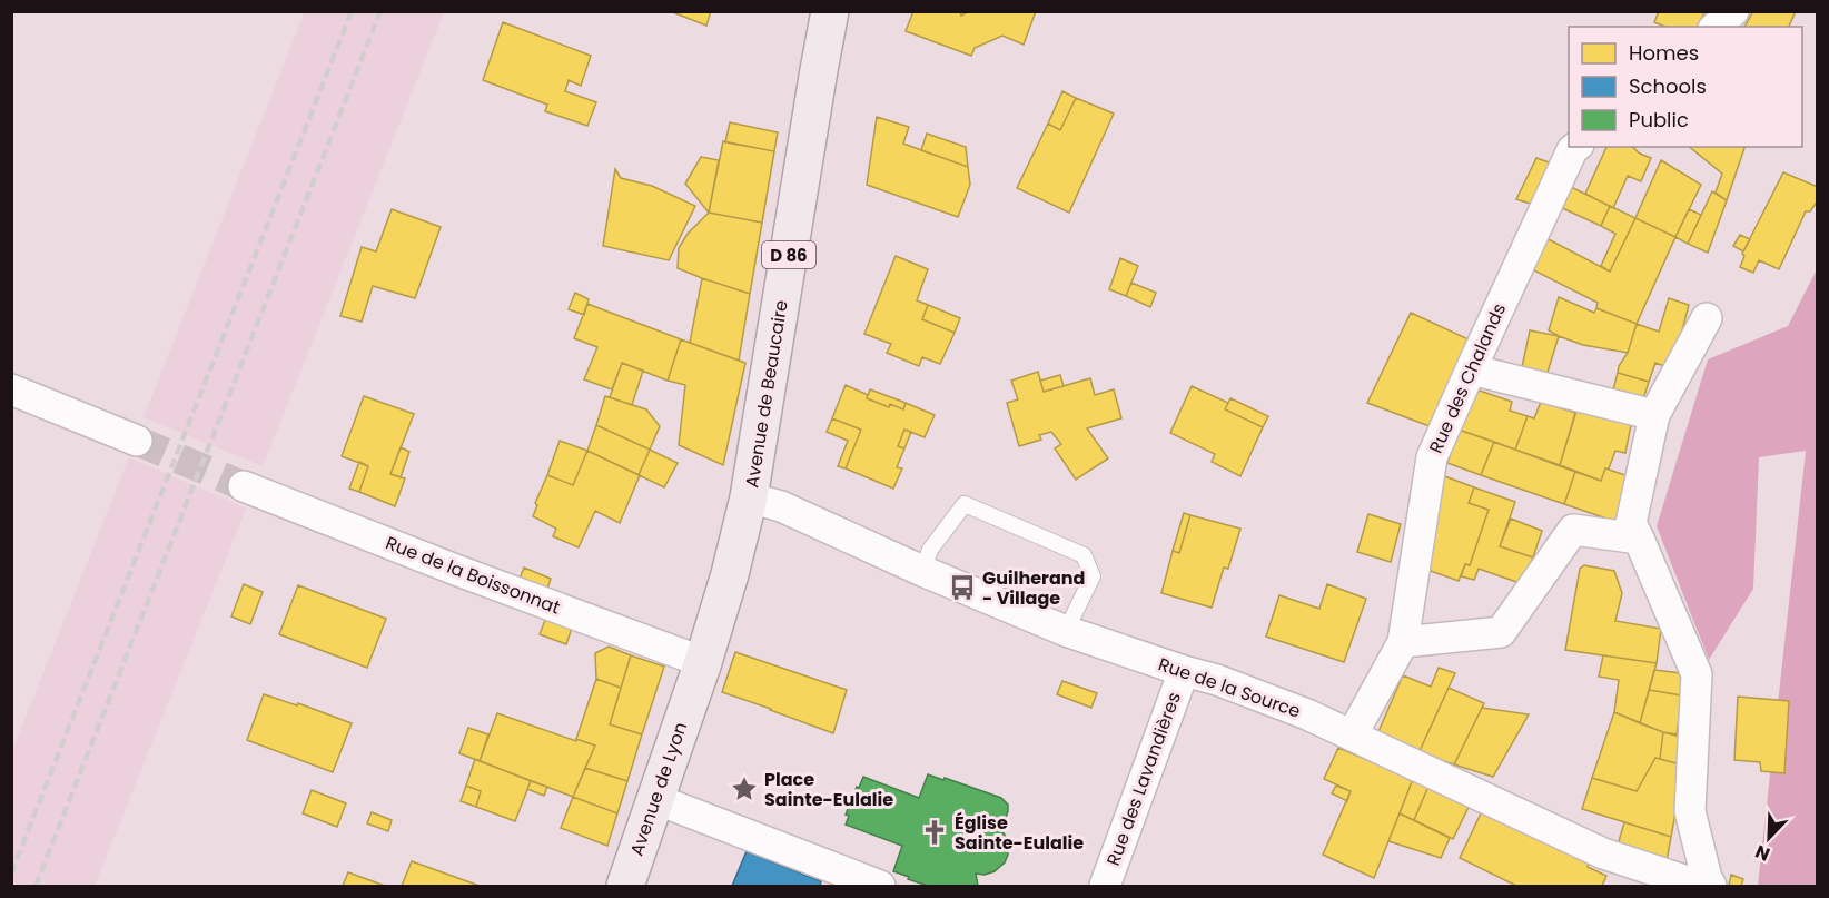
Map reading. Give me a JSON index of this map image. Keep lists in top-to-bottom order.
{
  "streets": {
    "main road": ["D 86", "Avenue de Beaucaire", "Avenue de Lyon"],
    "street": [
      "Rue des Chalands",
      "Rue de la Boissonnat",
      "Rue de la Source",
      "Rue des Lavandières"
    ]
  },
  "crossings": [
    ["Rue des Chalands", "Rue de la Source"],
    ["Avenue de Beaucaire", "Rue de la Boissonnat"],
    ["Avenue de Beaucaire", "Rue de la Source"],
    ["Avenue de Beaucaire", "Avenue de Lyon"],
    ["Rue de la Boissonnat", "Avenue de Lyon"],
    ["Rue de la Source", "Rue des Lavandières"]
  ],
  "places": {
    "bus stop": ["Guilherand - Village"],
    "place": ["Place Sainte-Eulalie"],
    "church": ["Église Sainte-Eulalie"]
  },
  "legend": ["Homes", "Schools", "Public"],
  "north": "bottom left"
}
